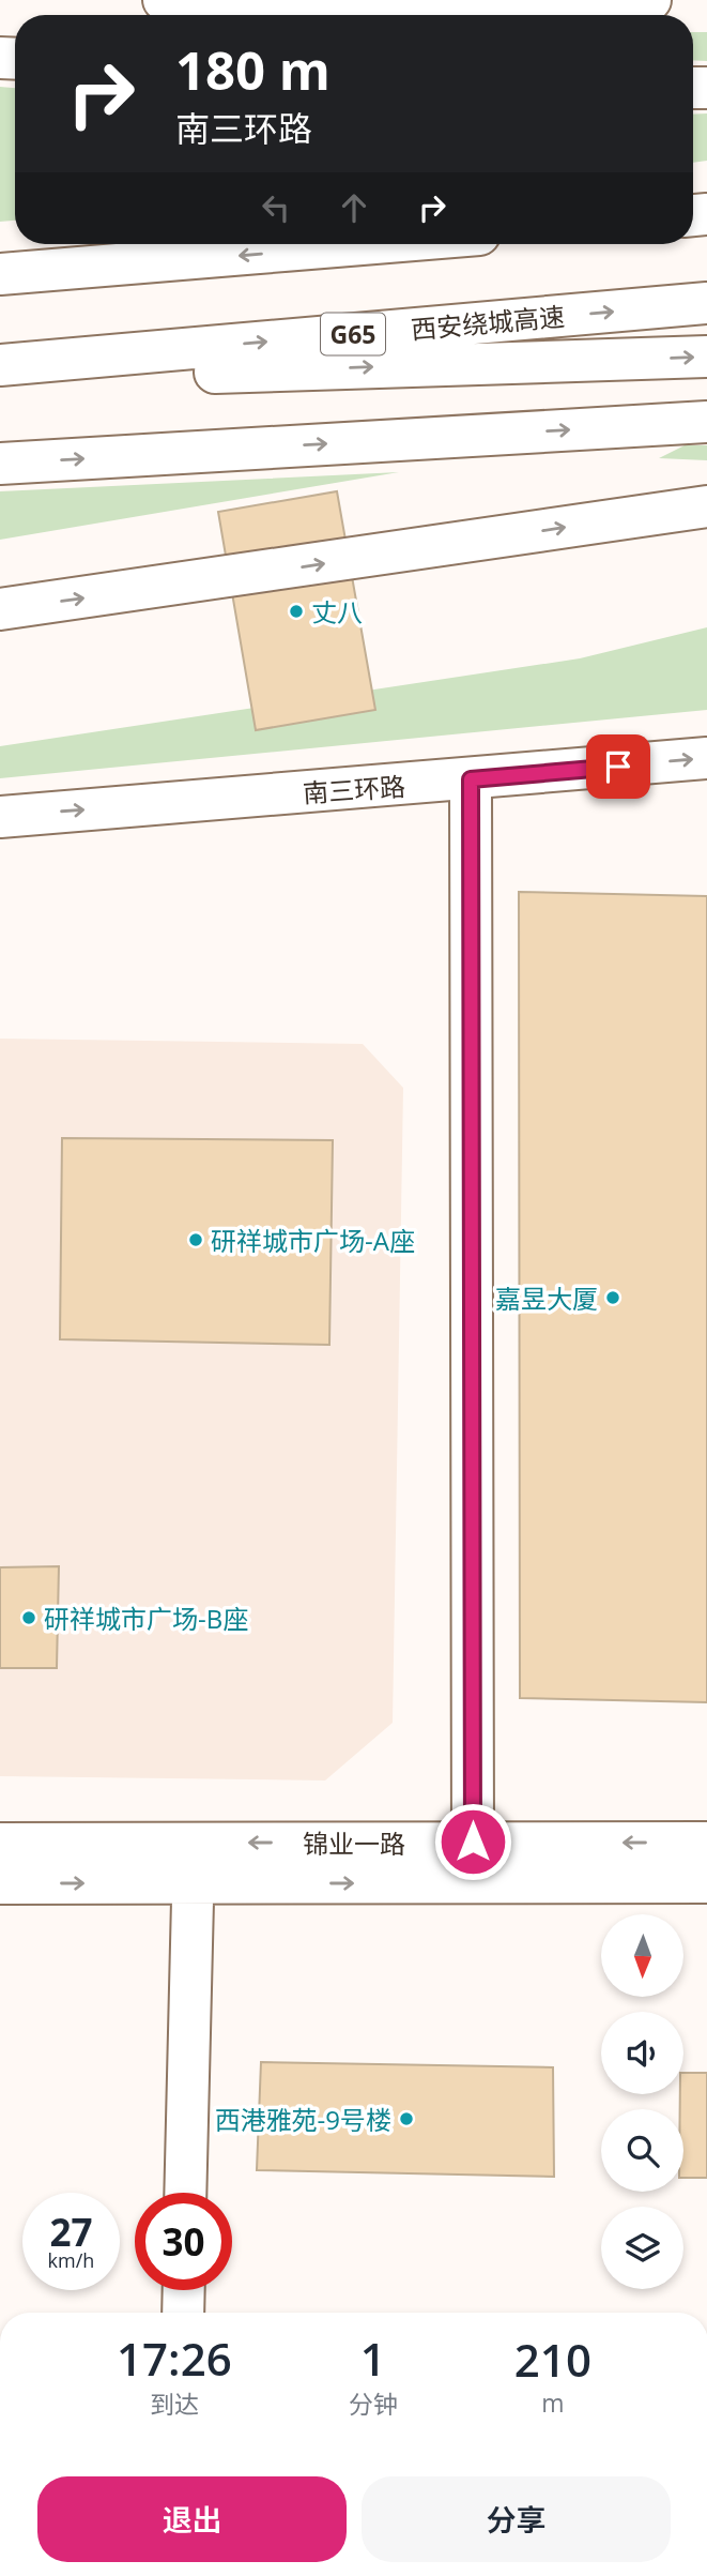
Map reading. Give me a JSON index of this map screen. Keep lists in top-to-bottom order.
{
  "streets": {
    "main road": [
      "西安绕城高速",
      "G65",
      "南三环路",
      "锦业一路"
    ]
  },
  "places": [
    "丈八",
    "研祥城市广场-A座",
    "嘉昱大厦",
    "研祥城市广场-B座",
    "西港雅苑-9号楼"
  ],
  "north": "bottom",
  "page": {
    "turn": ["180 m", "南三环路"],
    "speed": "27 km/h",
    "limit": "30",
    "eta": [
      "17:26",
      "到达",
      "1",
      "分钟",
      "210",
      "m"
    ],
    "buttons": ["退出", "分享"]
  }
}
